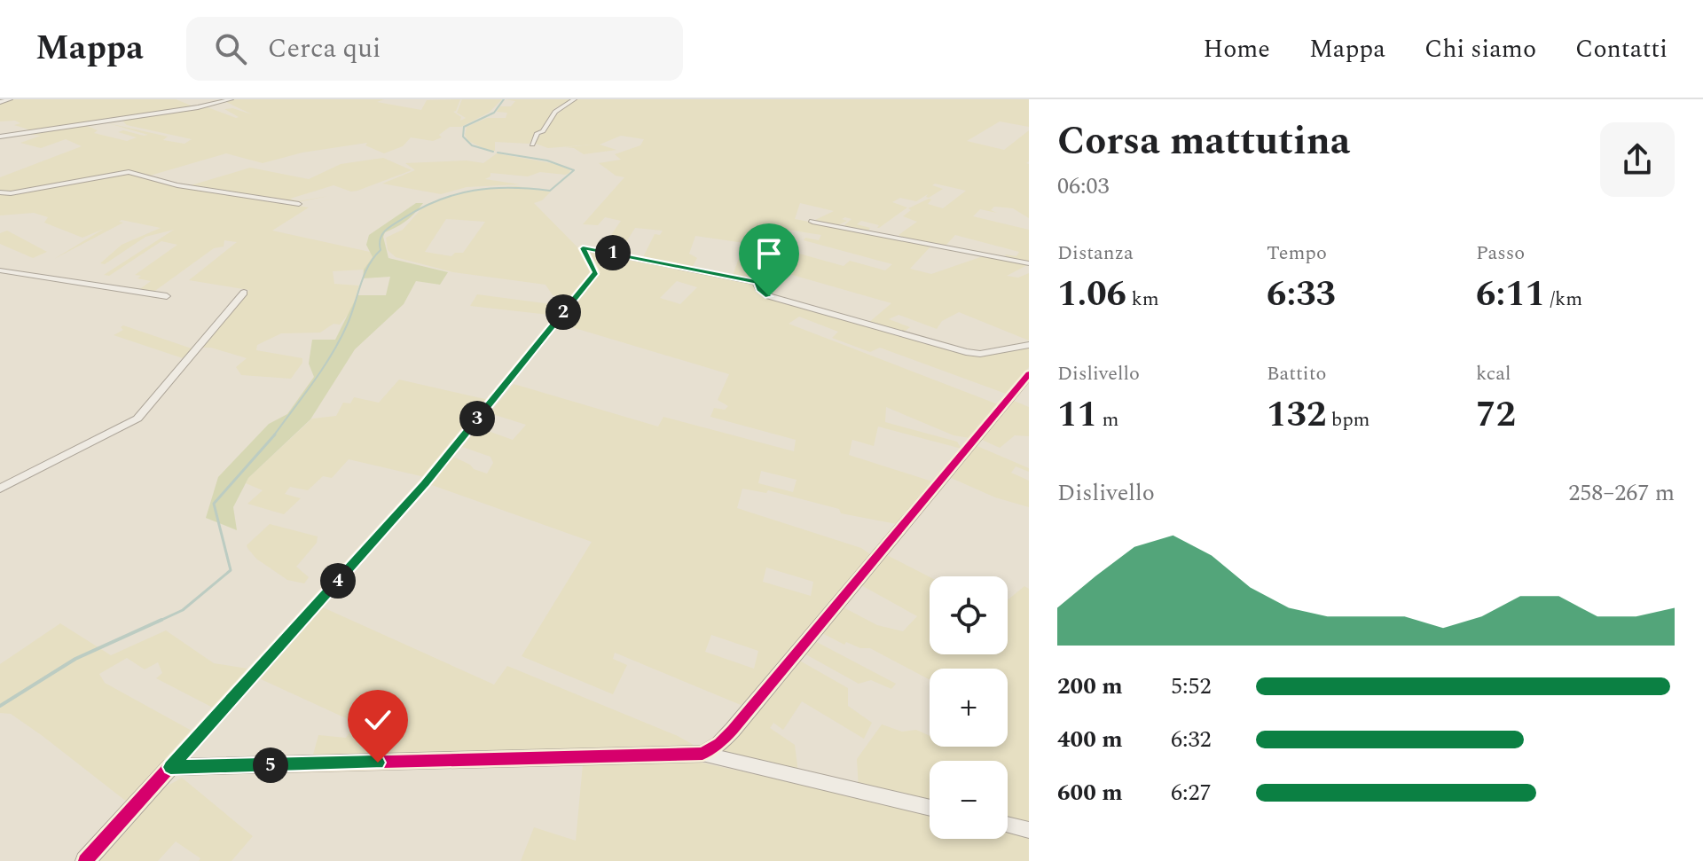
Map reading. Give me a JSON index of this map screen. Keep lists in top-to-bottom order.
{
  "page": {
    "header": "Mappa",
    "search": "Cerca qui",
    "nav": [
      "Home",
      "Mappa",
      "Chi siamo",
      "Contatti"
    ],
    "heading": ["Corsa mattutina", "06:03"],
    "stats": [
      ["Distanza", "1.06 km"],
      ["Tempo", "6:33"],
      ["Passo", "6:11 /km"],
      ["Dislivello", "11 m"],
      ["Battito", "132 bpm"],
      ["kcal", "72"]
    ],
    "pins": [
      "1",
      "2",
      "3",
      "4",
      "5"
    ],
    "chart": ["Dislivello", "258–267 m"],
    "map_buttons": ["+", "−"],
    "list": [
      {
        "name": "200 m",
        "note": "5:52"
      },
      {
        "name": "400 m",
        "note": "6:32"
      },
      {
        "name": "600 m",
        "note": "6:27"
      }
    ]
  }
}
